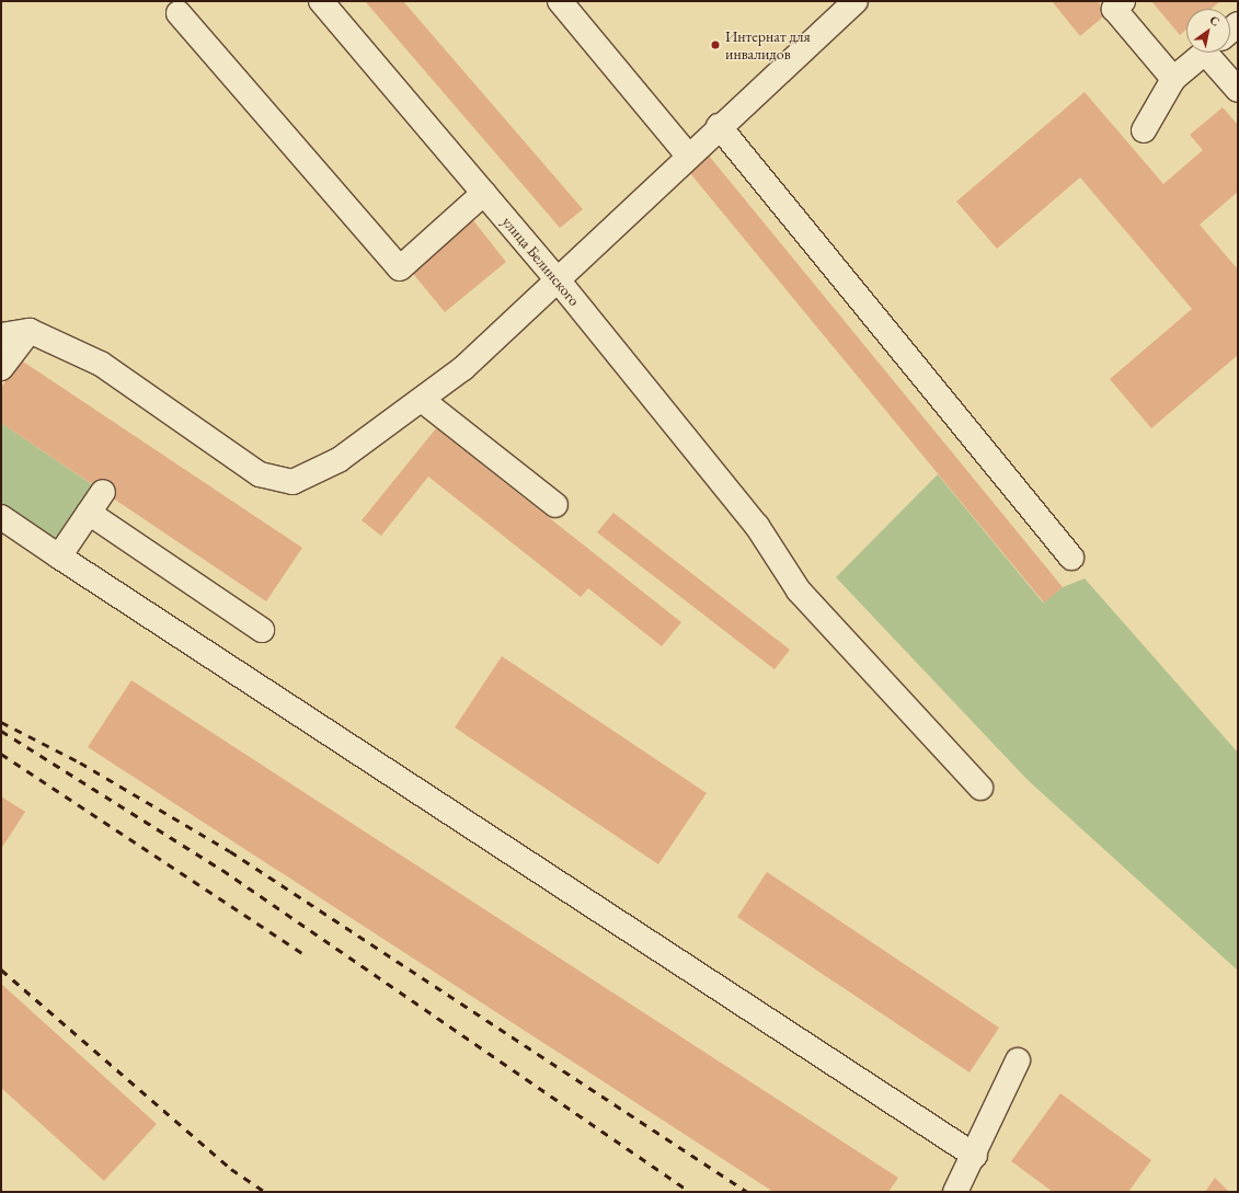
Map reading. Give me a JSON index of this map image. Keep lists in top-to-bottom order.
{
  "streets": {
    "street": ["улица Белинского"]
  },
  "places": ["Интернат для инвалидов"],
  "north": "top right"
}
